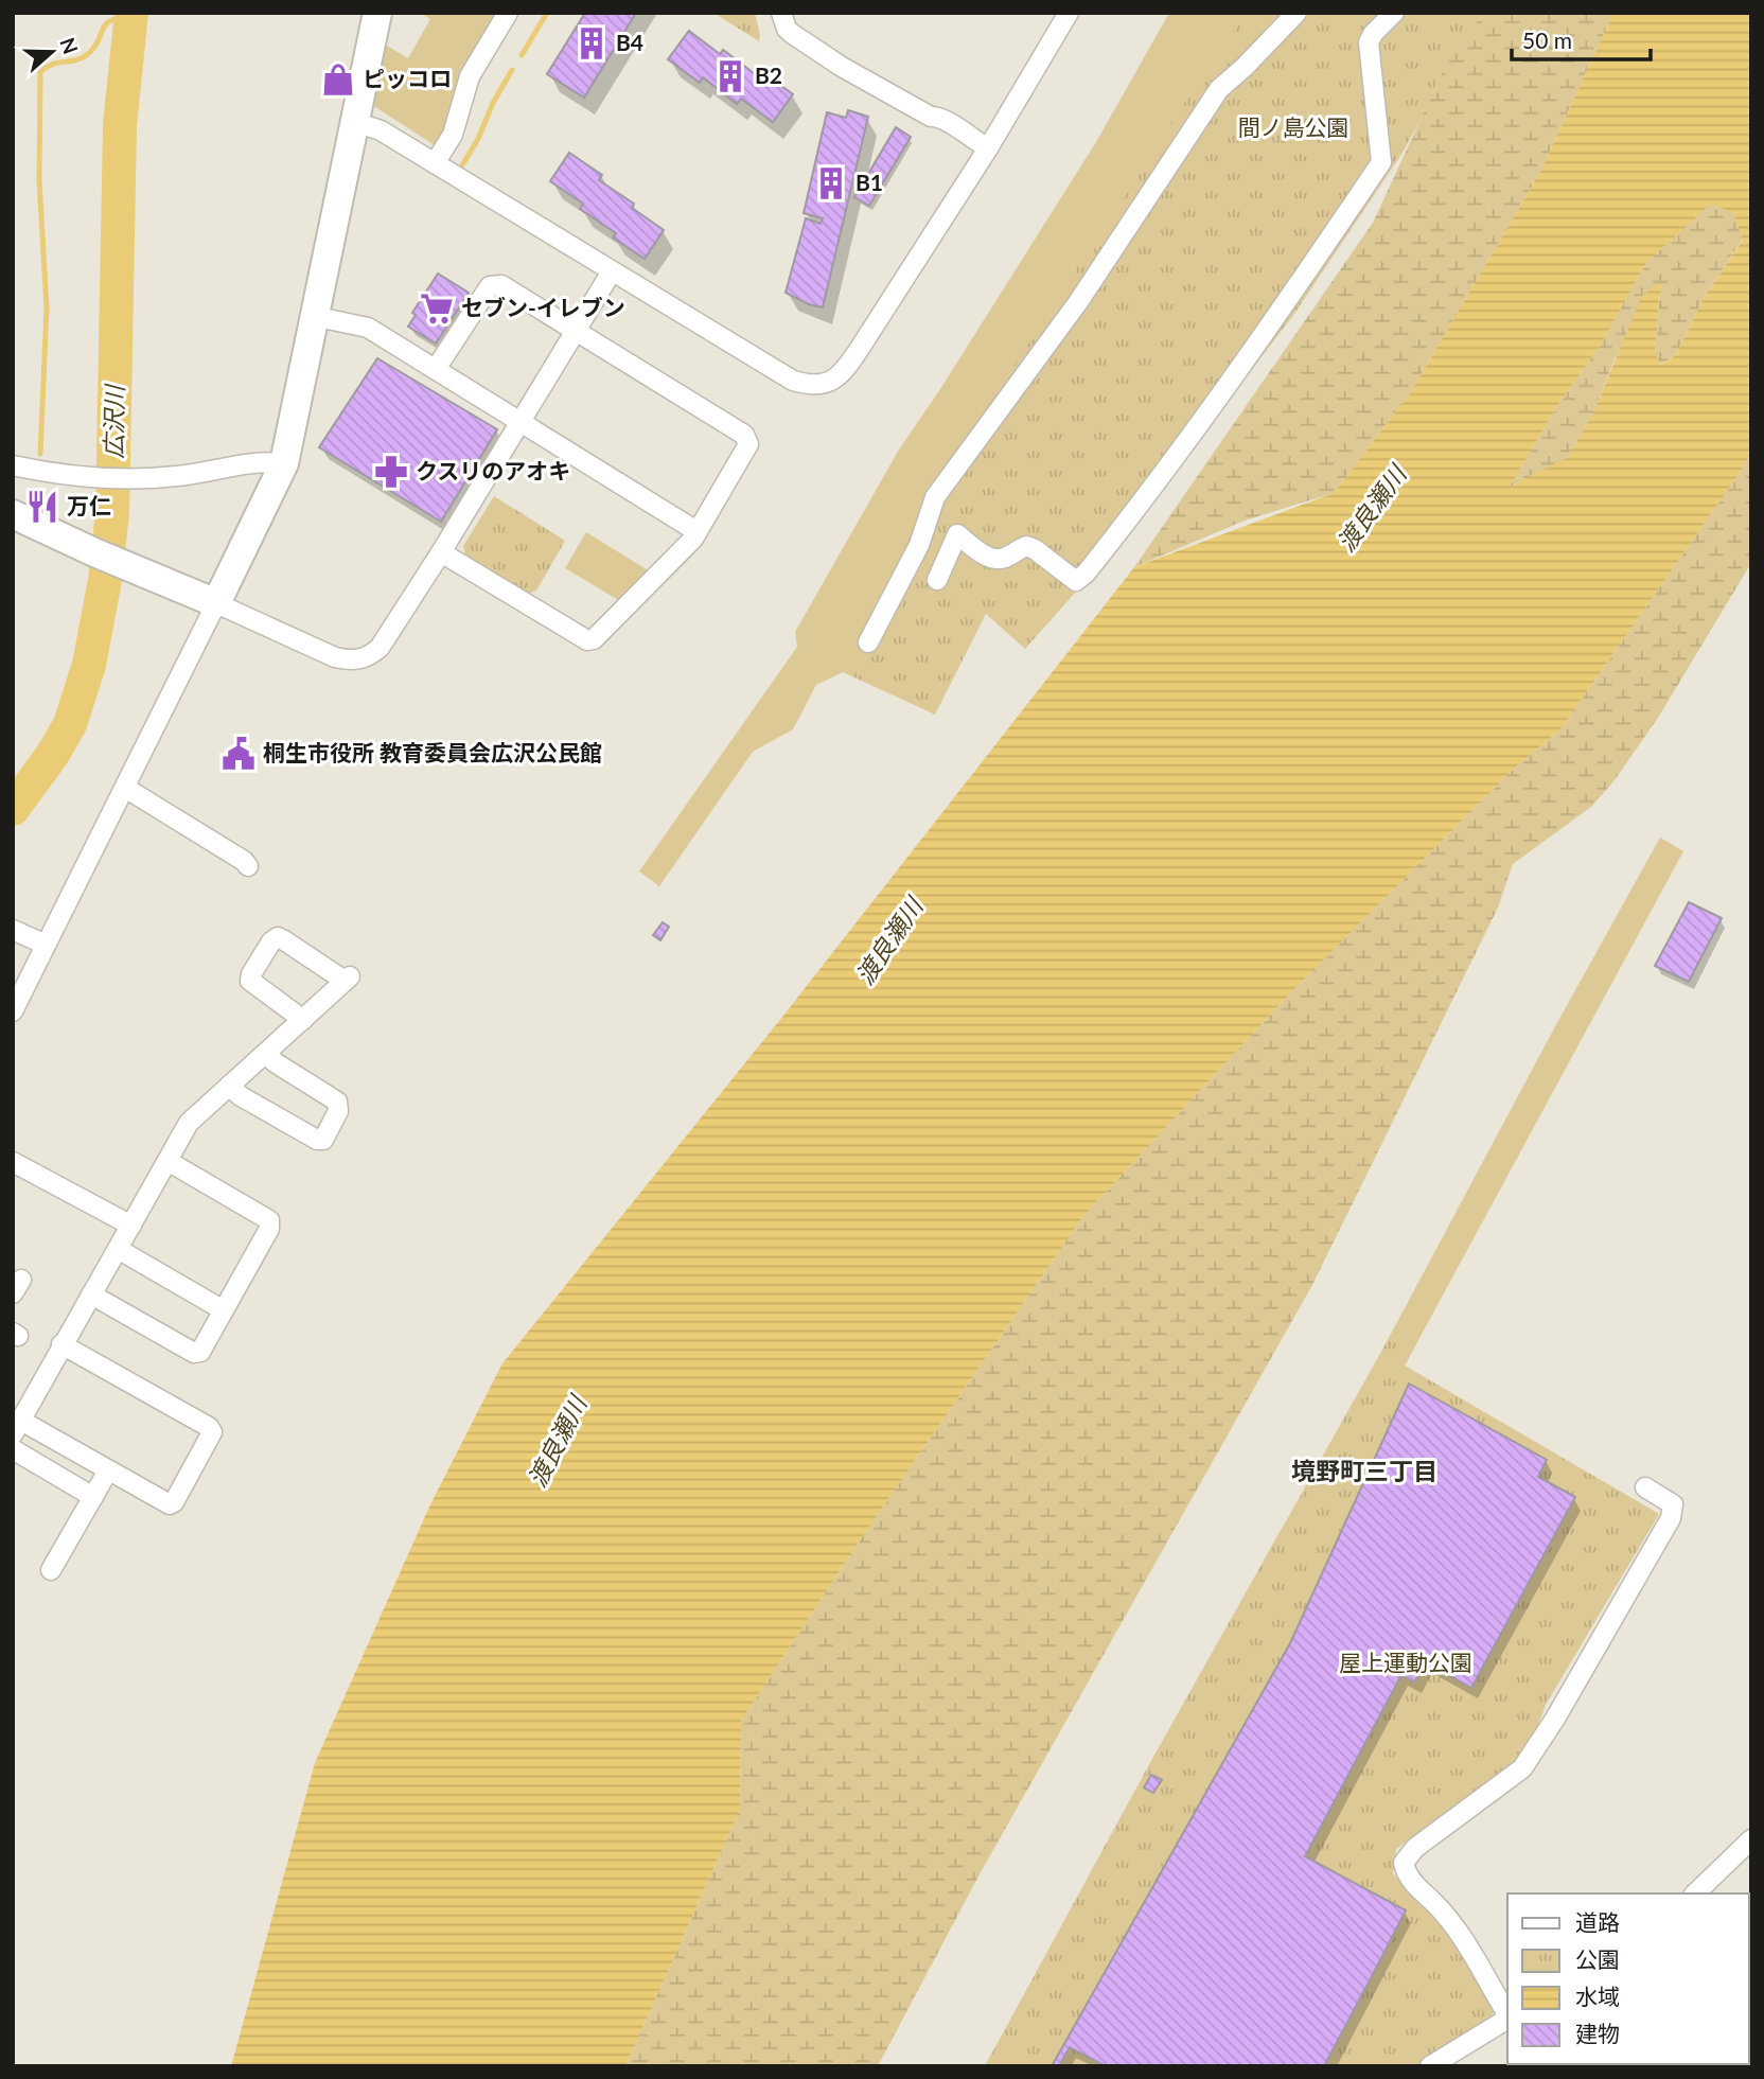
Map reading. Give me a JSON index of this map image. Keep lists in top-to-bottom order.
{
  "districts": ["境野町三丁目"],
  "water": ["広沢川", "渡良瀬川"],
  "parks": ["間ノ島公園", "屋上運動公園"],
  "places": {
    "building": ["B4", "B2", "B1"],
    "shop": ["ピッコロ"],
    "supermarket": ["セブン-イレブン"],
    "pharmacy": ["クスリのアオキ"],
    "restaurant": ["万仁"],
    "public building": ["桐生市役所 教育委員会広沢公民館"]
  },
  "legend": [
    "道路",
    "公園",
    "水域",
    "建物"
  ],
  "scale_bar": "50 m",
  "north": "right"
}
